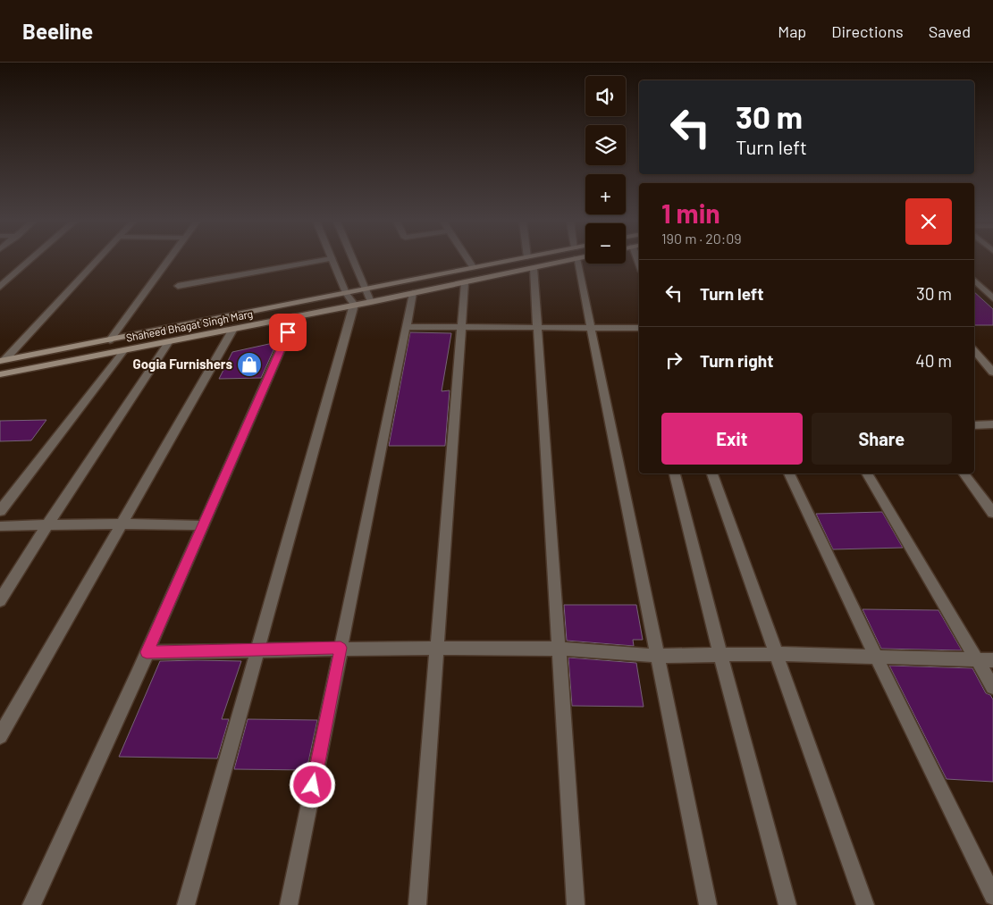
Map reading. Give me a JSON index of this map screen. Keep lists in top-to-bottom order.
{
  "streets": {
    "main road": ["Shaheed Bhagat Singh Marg"]
  },
  "places": {
    "shop": ["Gogia Furnishers"]
  },
  "page": {
    "header": "Beeline",
    "nav": ["Map", "Directions", "Saved"],
    "map_buttons": ["+", "−"],
    "turn": ["30 m", "Turn left"],
    "heading": ["1 min", "190 m · 20:09"],
    "list": [
      {
        "name": "Turn left",
        "value": "30 m"
      },
      {
        "name": "Turn right",
        "value": "40 m"
      }
    ],
    "buttons": ["Exit", "Share"]
  }
}
